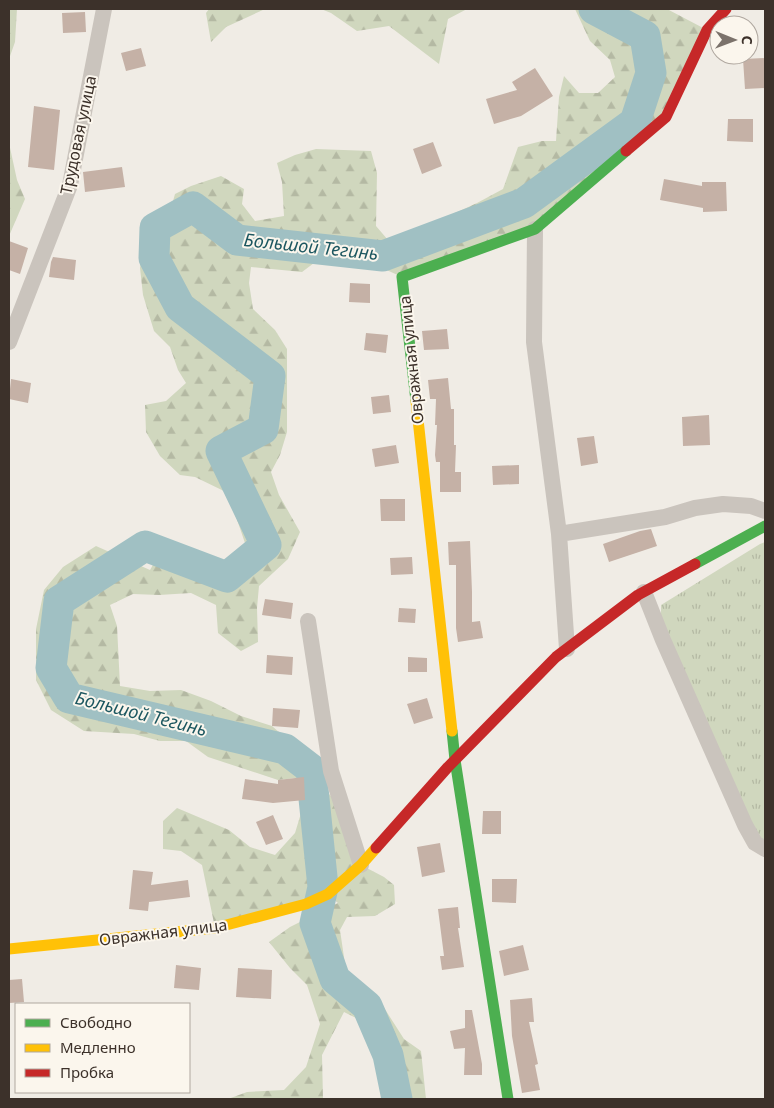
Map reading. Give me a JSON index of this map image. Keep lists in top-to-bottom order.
{
  "streets": {
    "street": ["Трудовая улица", "Овражная улица"]
  },
  "water": ["Большой Тегинь"],
  "legend": ["Свободно", "Медленно", "Пробка"],
  "north": "right"
}
